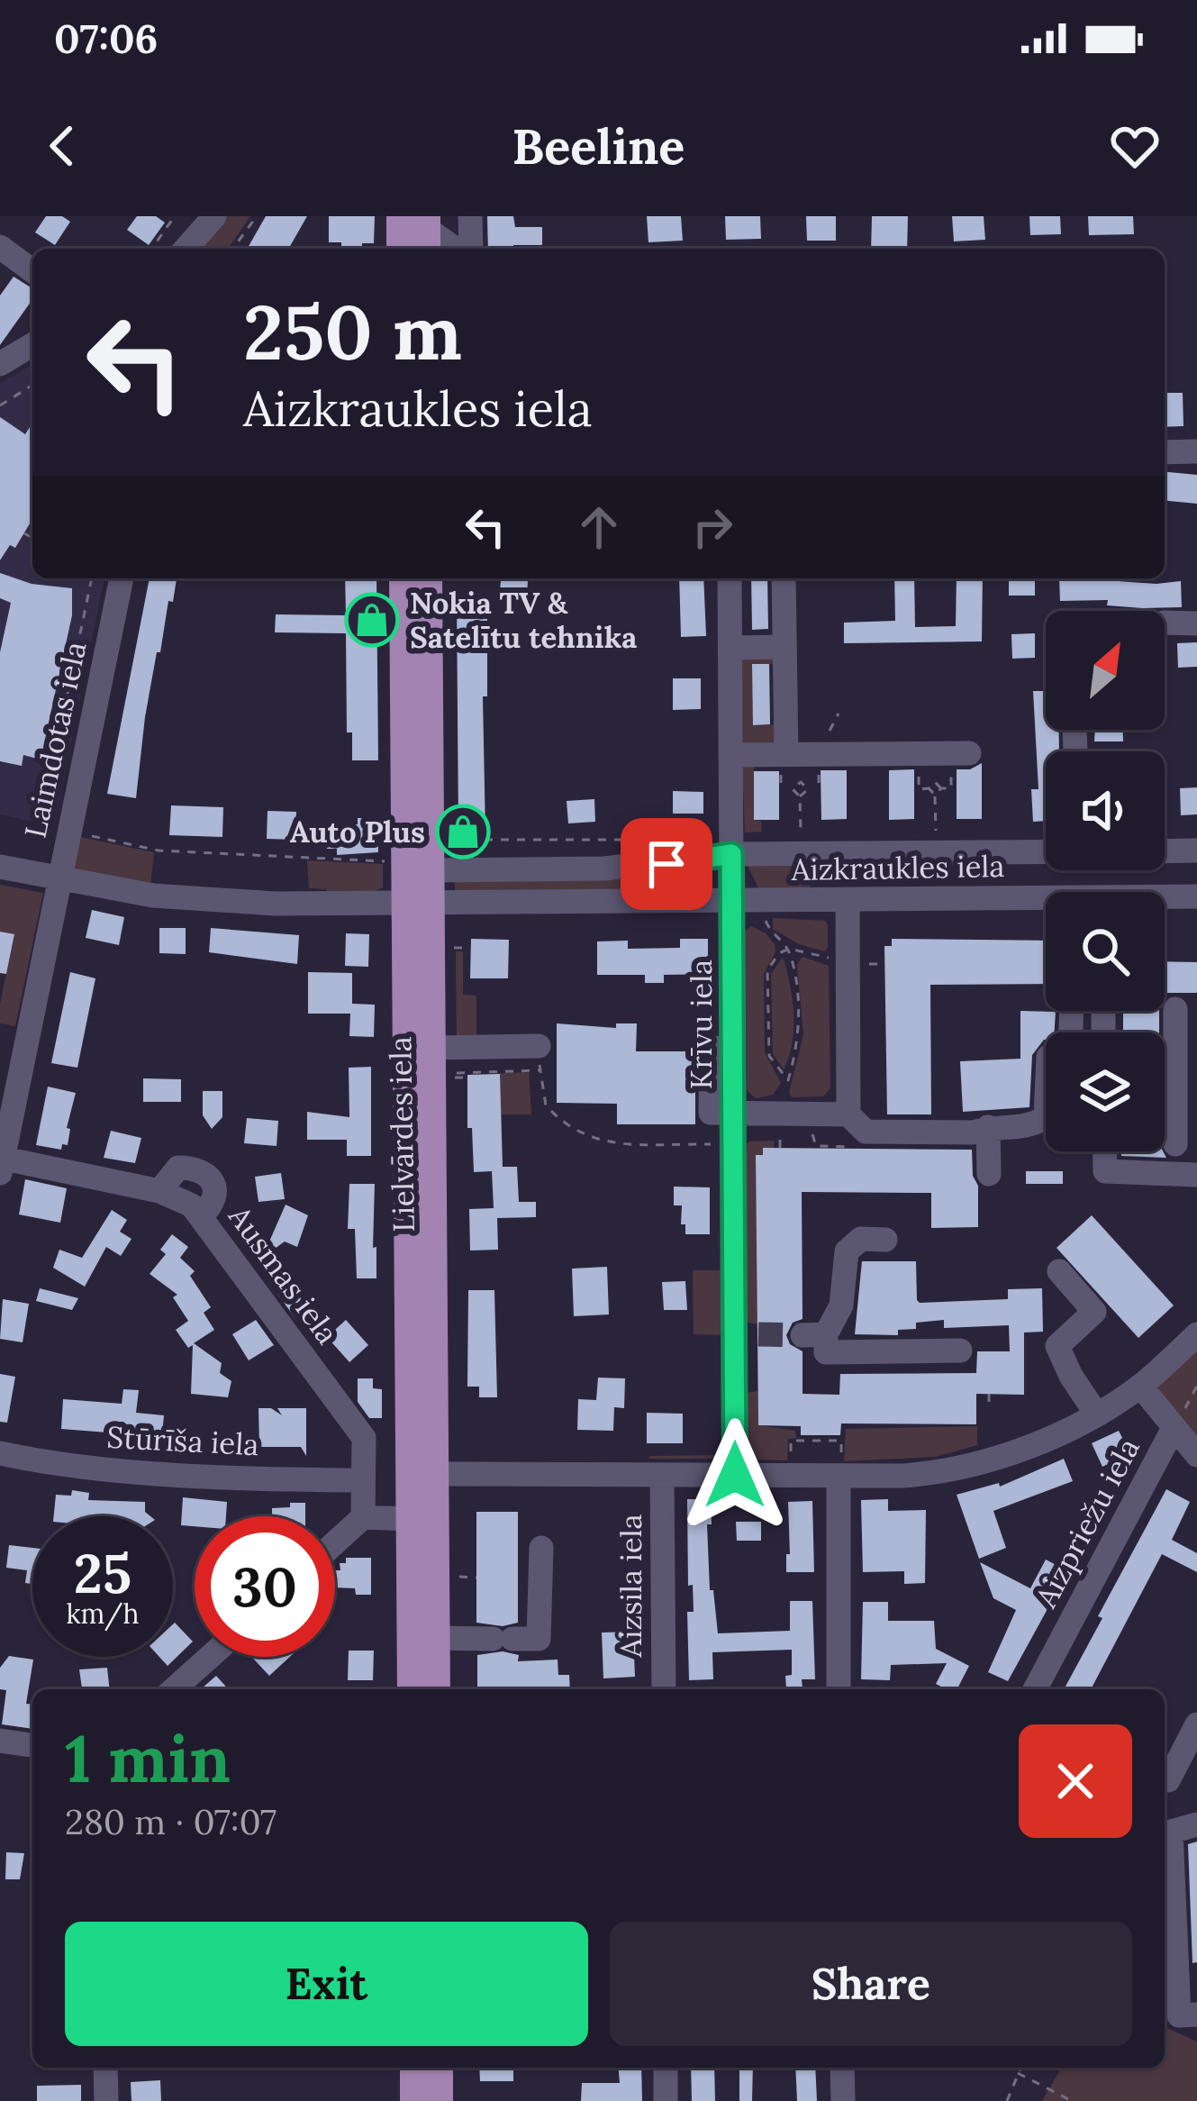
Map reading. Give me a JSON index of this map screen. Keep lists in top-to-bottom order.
{
  "streets": {
    "main road": ["Lielvārdes iela"],
    "street": [
      "Laimdotas iela",
      "Aizkraukles iela",
      "Krīvu iela",
      "Ausmas iela",
      "Stūrīša iela",
      "Aizpriežu iela",
      "Aizsila iela"
    ]
  },
  "crossings": [
    ["Laimdotas iela", "Aizkraukles iela"],
    ["Laimdotas iela", "Ausmas iela"],
    ["Aizkraukles iela", "Krīvu iela"],
    ["Aizkraukles iela", "Lielvārdes iela"]
  ],
  "places": {
    "shop": ["Nokia TV & Satelītu tehnika", "Auto Plus"]
  },
  "north": "top right",
  "page": {
    "status": "07:06",
    "header": "Beeline",
    "turn": ["250 m", "Aizkraukles iela"],
    "speed": "25 km/h",
    "limit": "30",
    "heading": ["1 min", "280 m · 07:07"],
    "buttons": ["Exit", "Share"]
  }
}
